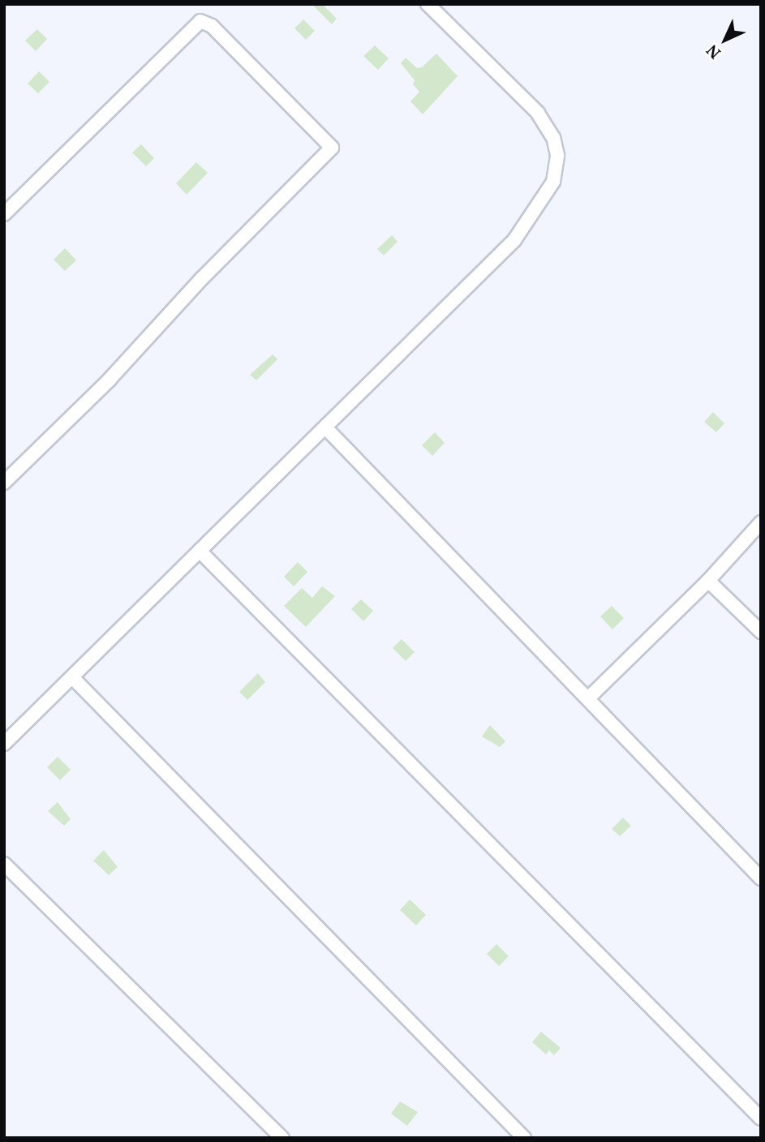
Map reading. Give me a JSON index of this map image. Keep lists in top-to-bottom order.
{
  "north": "bottom left"
}
